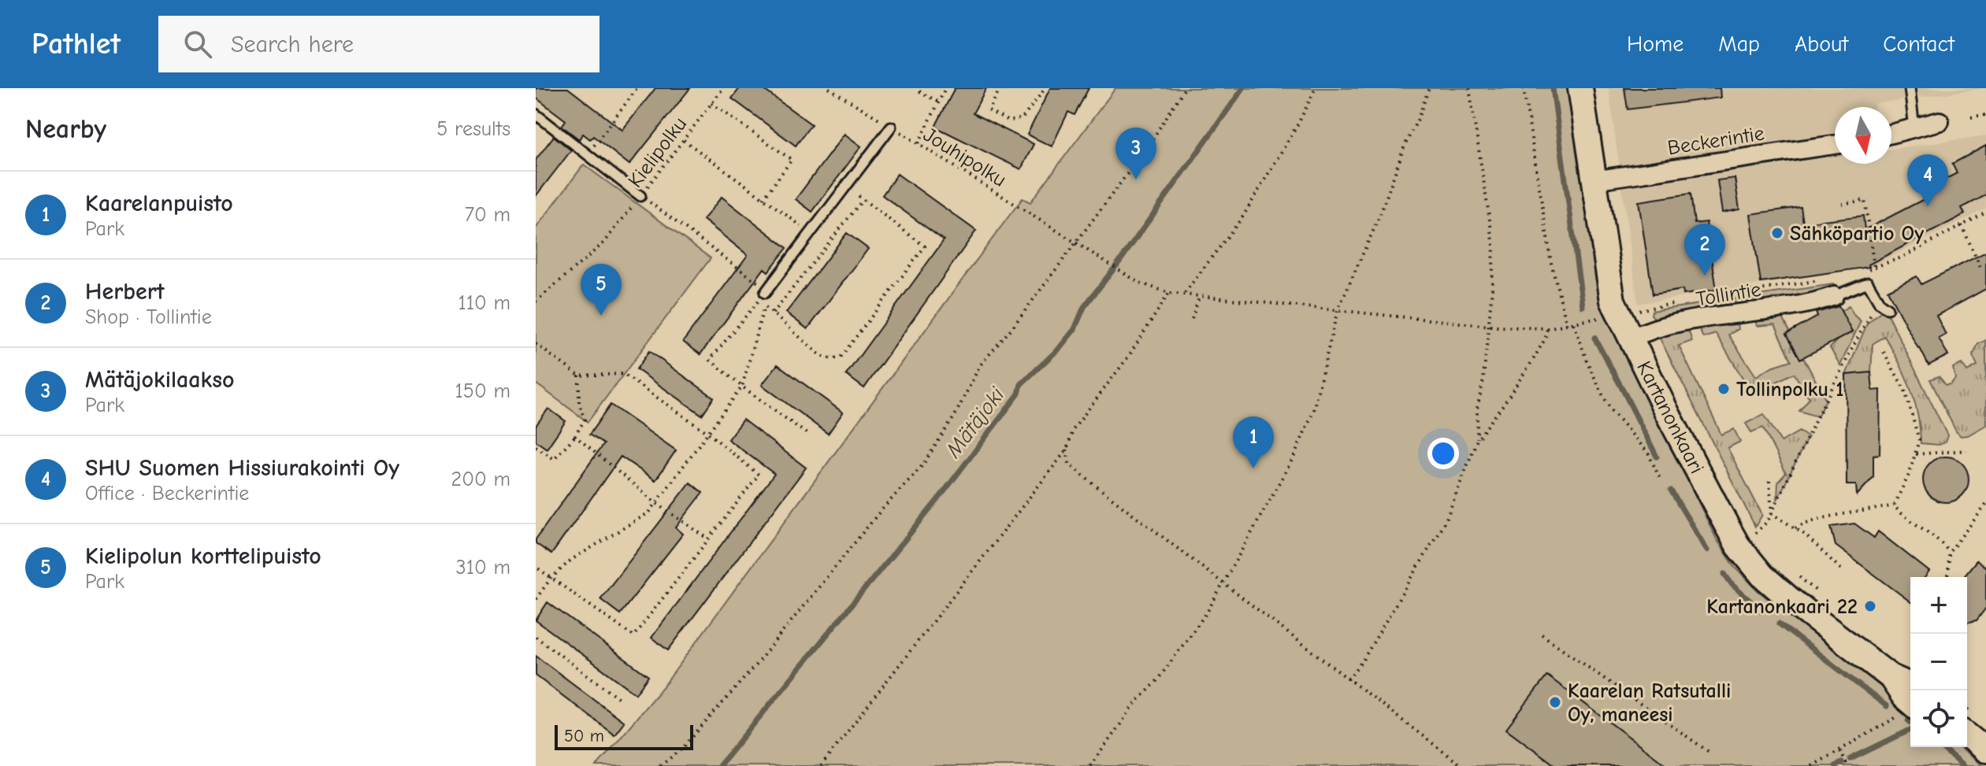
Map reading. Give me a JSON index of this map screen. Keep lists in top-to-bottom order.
{
  "streets": {
    "street": ["Beckerintie", "Tollintie", "Kartanonkaari"],
    "path": ["Kielipolku", "Jouhipolku"]
  },
  "crossings": [
    ["Beckerintie", "Kartanonkaari"],
    ["Tollintie", "Kartanonkaari"]
  ],
  "water": ["Mätäjoki"],
  "places": [
    "Sähköpartio Oy",
    "Tollinpolku 1",
    "Kartanonkaari 22",
    "Kaarelan Ratsutalli Oy, maneesi"
  ],
  "scale_bar": "50 m",
  "north": "bottom",
  "page": {
    "header": "Pathlet",
    "search": "Search here",
    "nav": [
      "Home",
      "Map",
      "About",
      "Contact"
    ],
    "heading": ["Nearby", "5 results"],
    "pins": [
      "3",
      "4",
      "2",
      "5",
      "1"
    ],
    "list": [
      {
        "mark": "1",
        "name": "Kaarelanpuisto",
        "note": "Park",
        "value": "70 m"
      },
      {
        "mark": "2",
        "name": "Herbert",
        "note": "Shop · Tollintie",
        "value": "110 m"
      },
      {
        "mark": "3",
        "name": "Mätäjokilaakso",
        "note": "Park",
        "value": "150 m"
      },
      {
        "mark": "4",
        "name": "SHU Suomen Hissiurakointi Oy",
        "note": "Office · Beckerintie",
        "value": "200 m"
      },
      {
        "mark": "5",
        "name": "Kielipolun korttelipuisto",
        "note": "Park",
        "value": "310 m"
      }
    ],
    "map_buttons": ["+", "−"],
    "scale": "50 m"
  }
}
